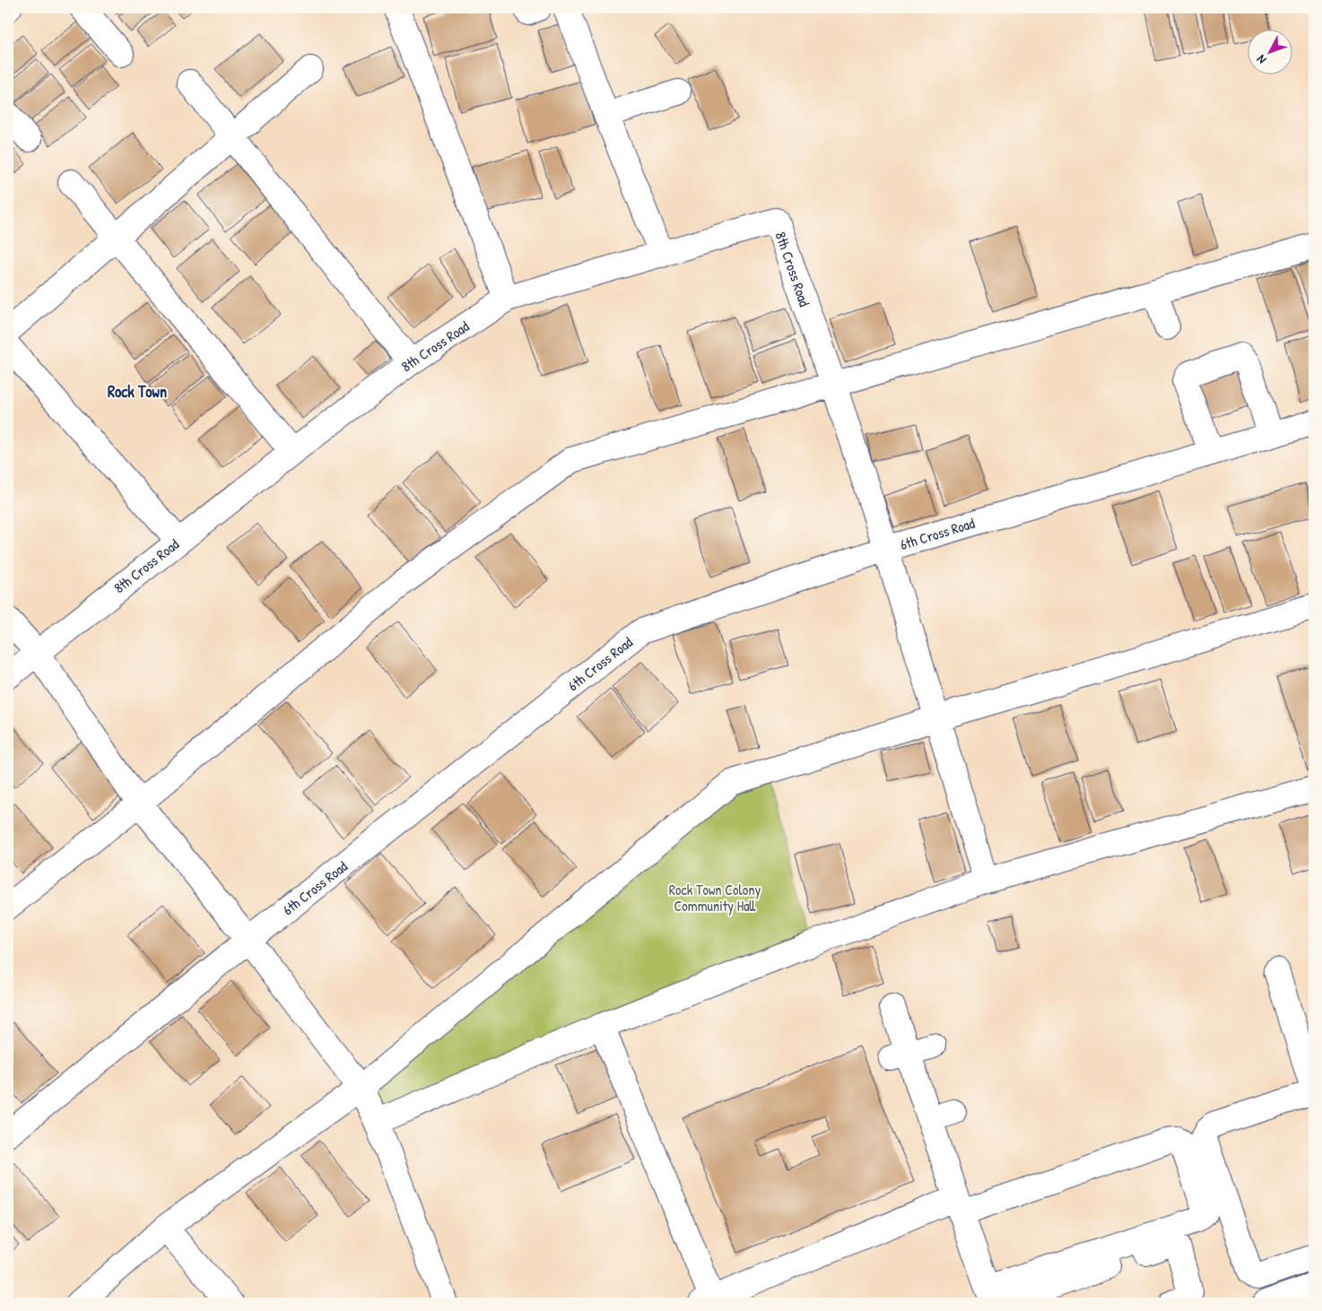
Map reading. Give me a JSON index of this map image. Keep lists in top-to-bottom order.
{
  "streets": {
    "street": ["8th Cross Road", "6th Cross Road"]
  },
  "districts": ["Rock Town"],
  "parks": ["Rock Town Colony Community Hall"],
  "north": "bottom left"
}
